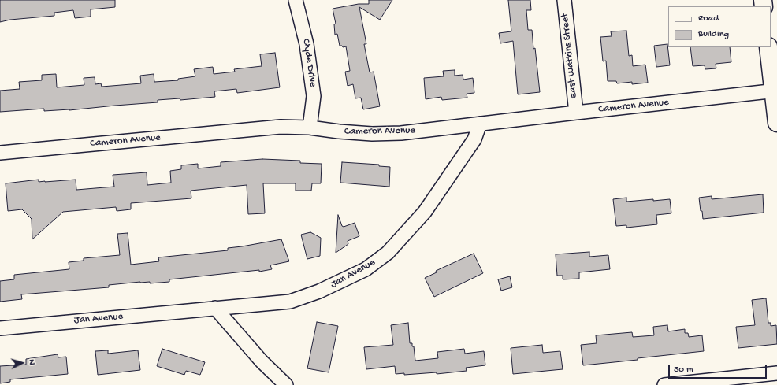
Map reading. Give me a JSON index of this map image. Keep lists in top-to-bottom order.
{
  "streets": {
    "street": [
      "East Watkins Street",
      "Clyde Drive",
      "Cameron Avenue",
      "Jan Avenue"
    ]
  },
  "crossings": [
    ["East Watkins Street", "Cameron Avenue"],
    ["Clyde Drive", "Cameron Avenue"],
    ["Cameron Avenue", "Jan Avenue"]
  ],
  "legend": ["Road", "Building"],
  "scale_bar": "50 m",
  "north": "right"
}
